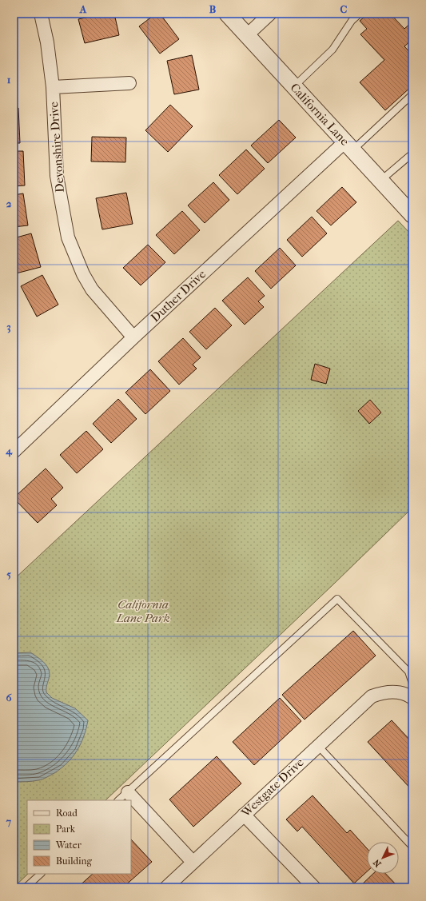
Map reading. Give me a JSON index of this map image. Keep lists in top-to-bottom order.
{
  "streets": {
    "street": [
      "California Lane",
      "Devonshire Drive",
      "Duther Drive",
      "Westgate Drive"
    ]
  },
  "crossings": [
    ["California Lane", "Duther Drive"],
    ["Devonshire Drive", "Duther Drive"]
  ],
  "parks": ["California Lane Park"],
  "legend": [
    "Road",
    "Park",
    "Water",
    "Building"
  ],
  "north": "bottom left",
  "grid": {
    "columns": ["A", "B", "C"],
    "rows": [
      "1",
      "2",
      "3",
      "4",
      "5",
      "6",
      "7"
    ]
  }
}
